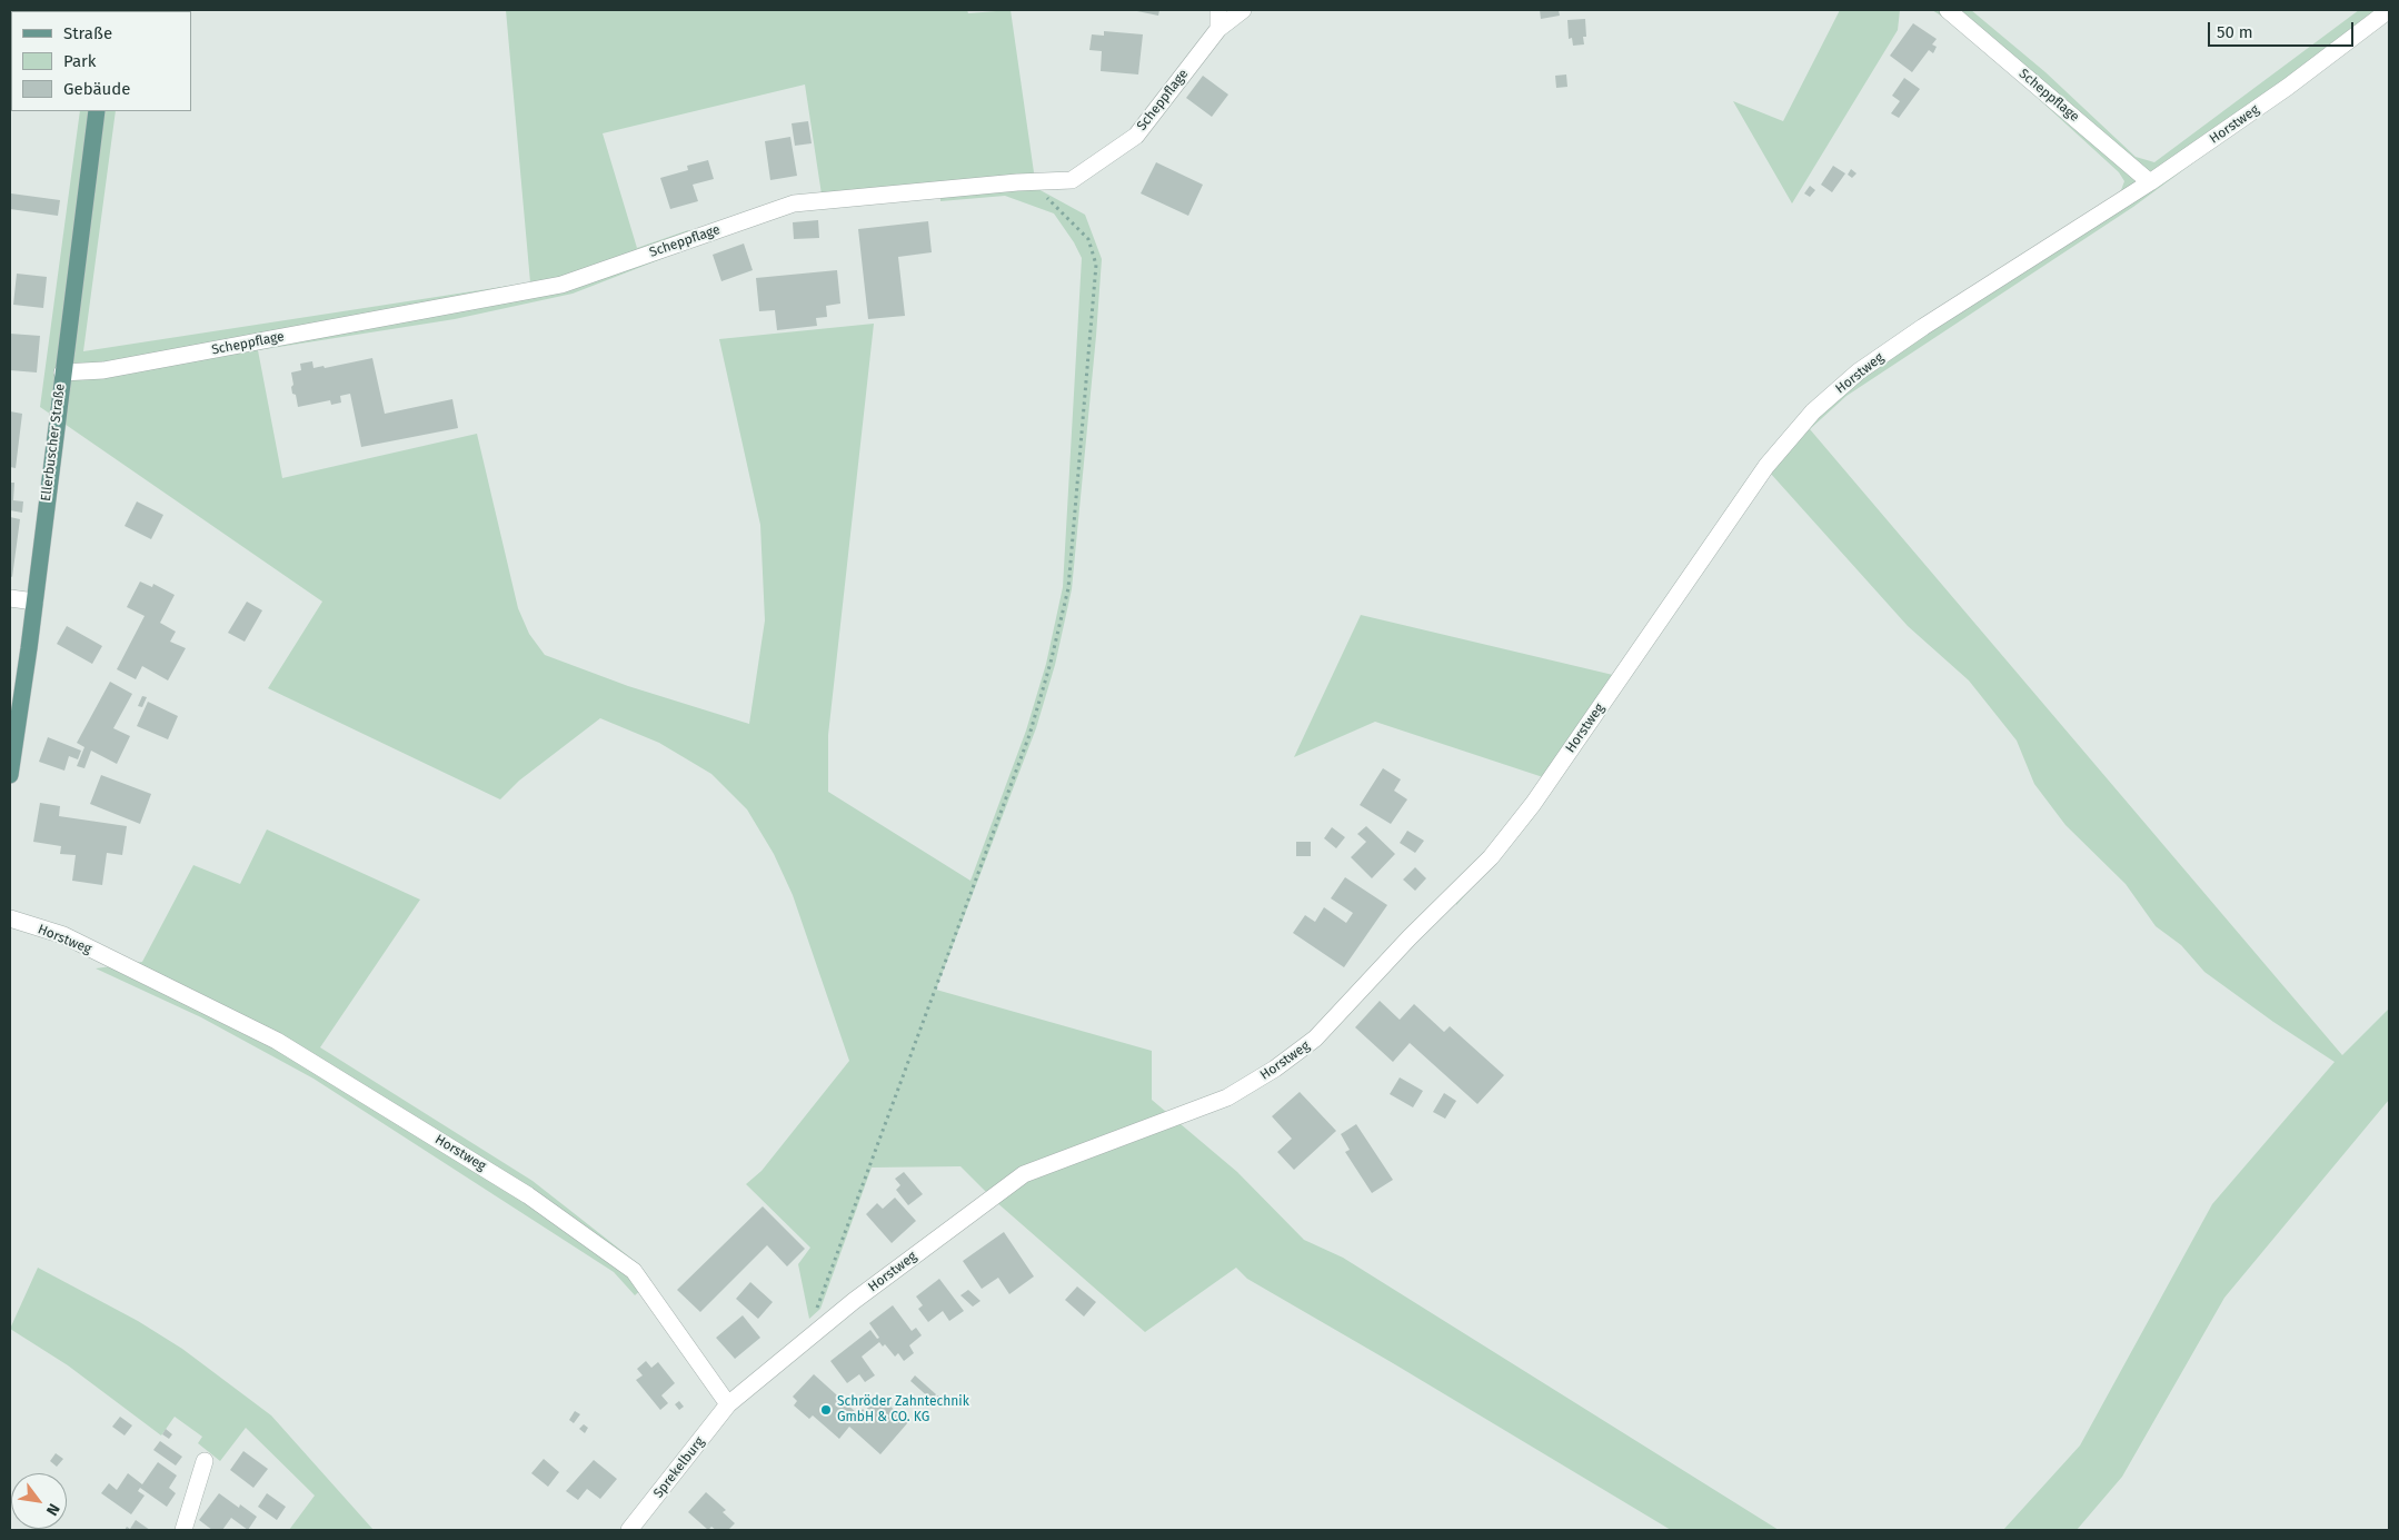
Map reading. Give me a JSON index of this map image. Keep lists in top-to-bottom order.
{
  "streets": {
    "main road": ["Ellerbuscher Straße"],
    "street": ["Scheppflage", "Horstweg", "Sprekelburg"]
  },
  "crossings": [
    ["Scheppflage", "Horstweg"],
    ["Scheppflage", "Ellerbuscher Straße"],
    ["Horstweg", "Sprekelburg"]
  ],
  "places": ["Schröder Zahntechnik GmbH & CO. KG"],
  "legend": ["Straße", "Park", "Gebäude"],
  "scale_bar": "50 m",
  "north": "bottom right"
}
